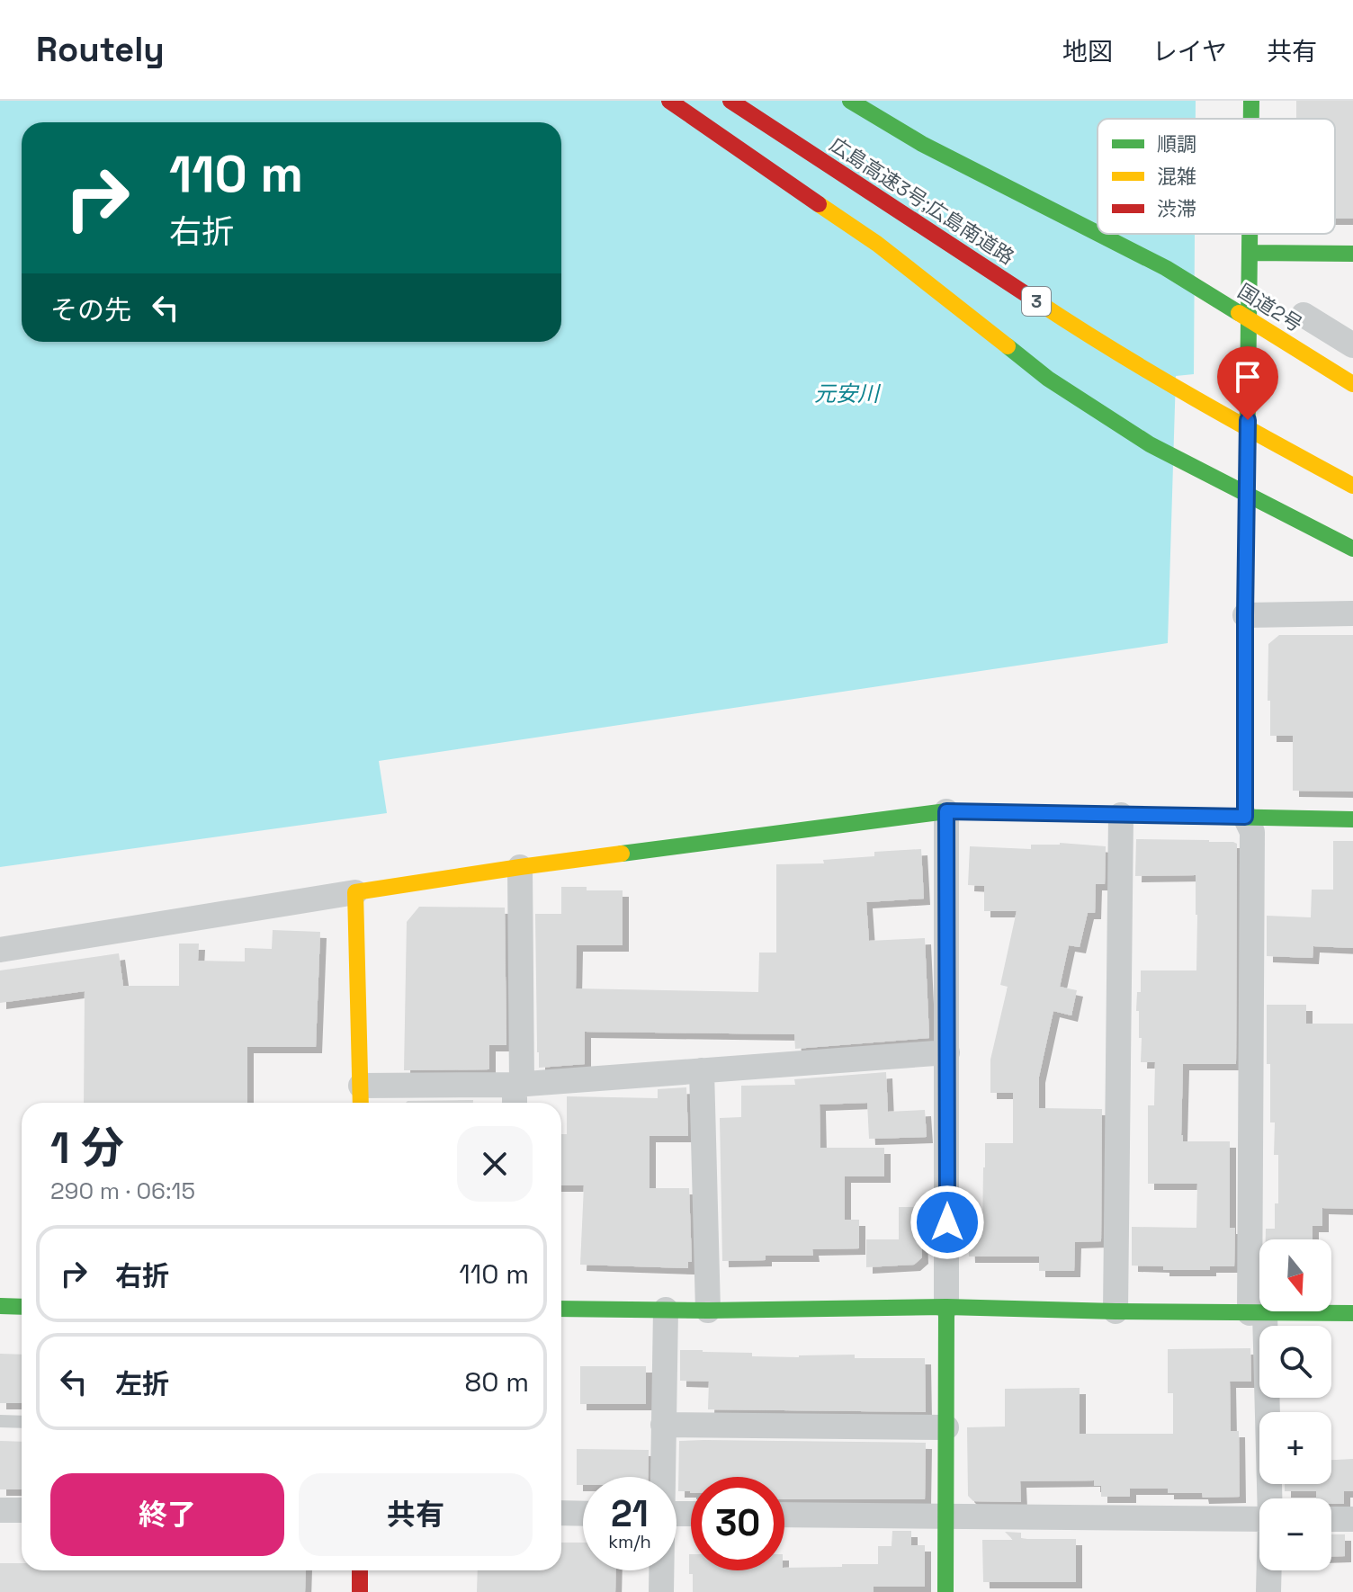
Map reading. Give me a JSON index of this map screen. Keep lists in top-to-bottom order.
{
  "streets": {
    "main road": ["広島高速3号;広島南道路", "3", "国道2号"]
  },
  "water": ["元安川"],
  "legend": ["順調", "混雑", "渋滞"],
  "north": "bottom",
  "page": {
    "header": "Routely",
    "nav": ["地図", "レイヤ", "共有"],
    "turn": ["110 m", "右折"],
    "then": "その先",
    "heading": ["1 分", "290 m · 06:15"],
    "list": [
      {
        "name": "右折",
        "value": "110 m"
      },
      {
        "name": "左折",
        "value": "80 m"
      }
    ],
    "map_buttons": ["+", "−"],
    "buttons": ["終了", "共有"],
    "speed": "21 km/h",
    "limit": "30"
  }
}
